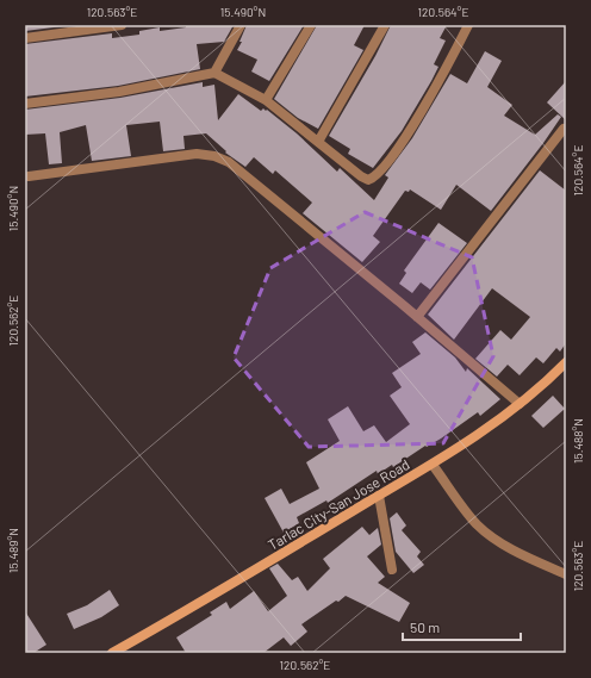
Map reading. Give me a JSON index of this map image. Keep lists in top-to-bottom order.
{
  "streets": {
    "main road": ["Tarlac City-San Jose Road"]
  },
  "scale_bar": "50 m",
  "coordinates": [
    "120.563°E",
    "15.490°N",
    "120.564°E",
    "120.562°E",
    "15.488°N",
    "15.489°N"
  ]
}
